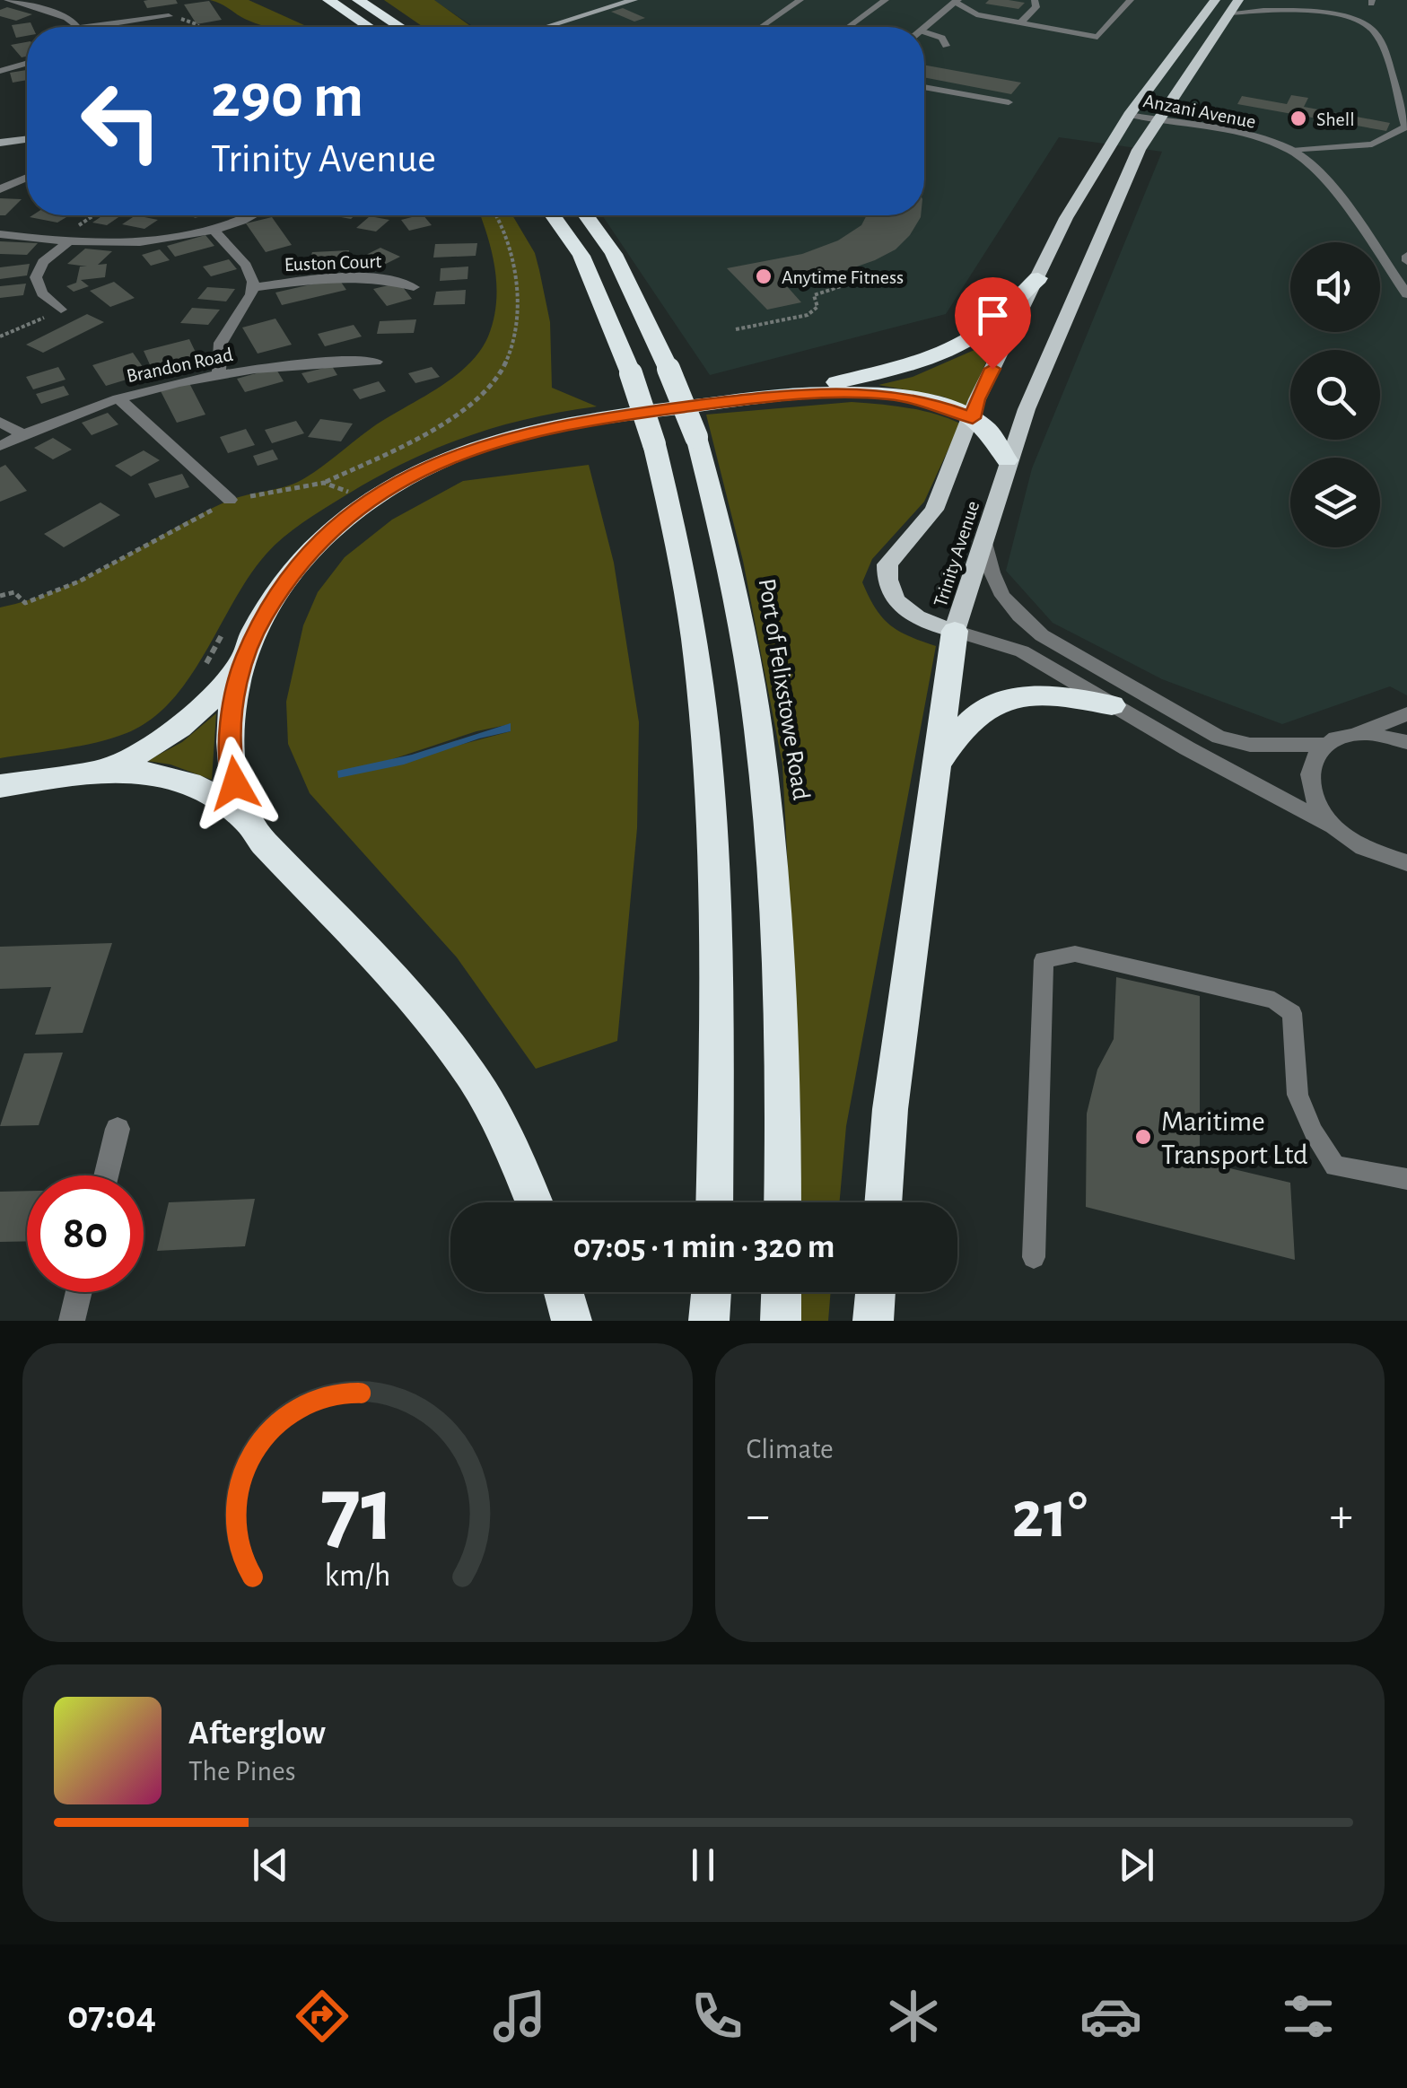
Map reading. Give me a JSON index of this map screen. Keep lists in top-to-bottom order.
{
  "streets": {
    "highway": ["Port of Felixstowe Road"],
    "main road": ["Trinity Avenue"],
    "street": ["Anzani Avenue", "Euston Court", "Brandon Road"]
  },
  "crossings": [
    ["Anzani Avenue", "Trinity Avenue"]
  ],
  "places": ["Shell", "Anytime Fitness", "Maritime Transport Ltd"],
  "page": {
    "turn": ["290 m", "Trinity Avenue"],
    "limit": "80",
    "trip": "07:05 · 1 min · 320 m",
    "tile": "Climate",
    "heat": ["−", "21°", "+"],
    "song": ["Afterglow", "The Pines"],
    "tabs": "07:04",
    "gauge": ["71", "km/h"]
  }
}
